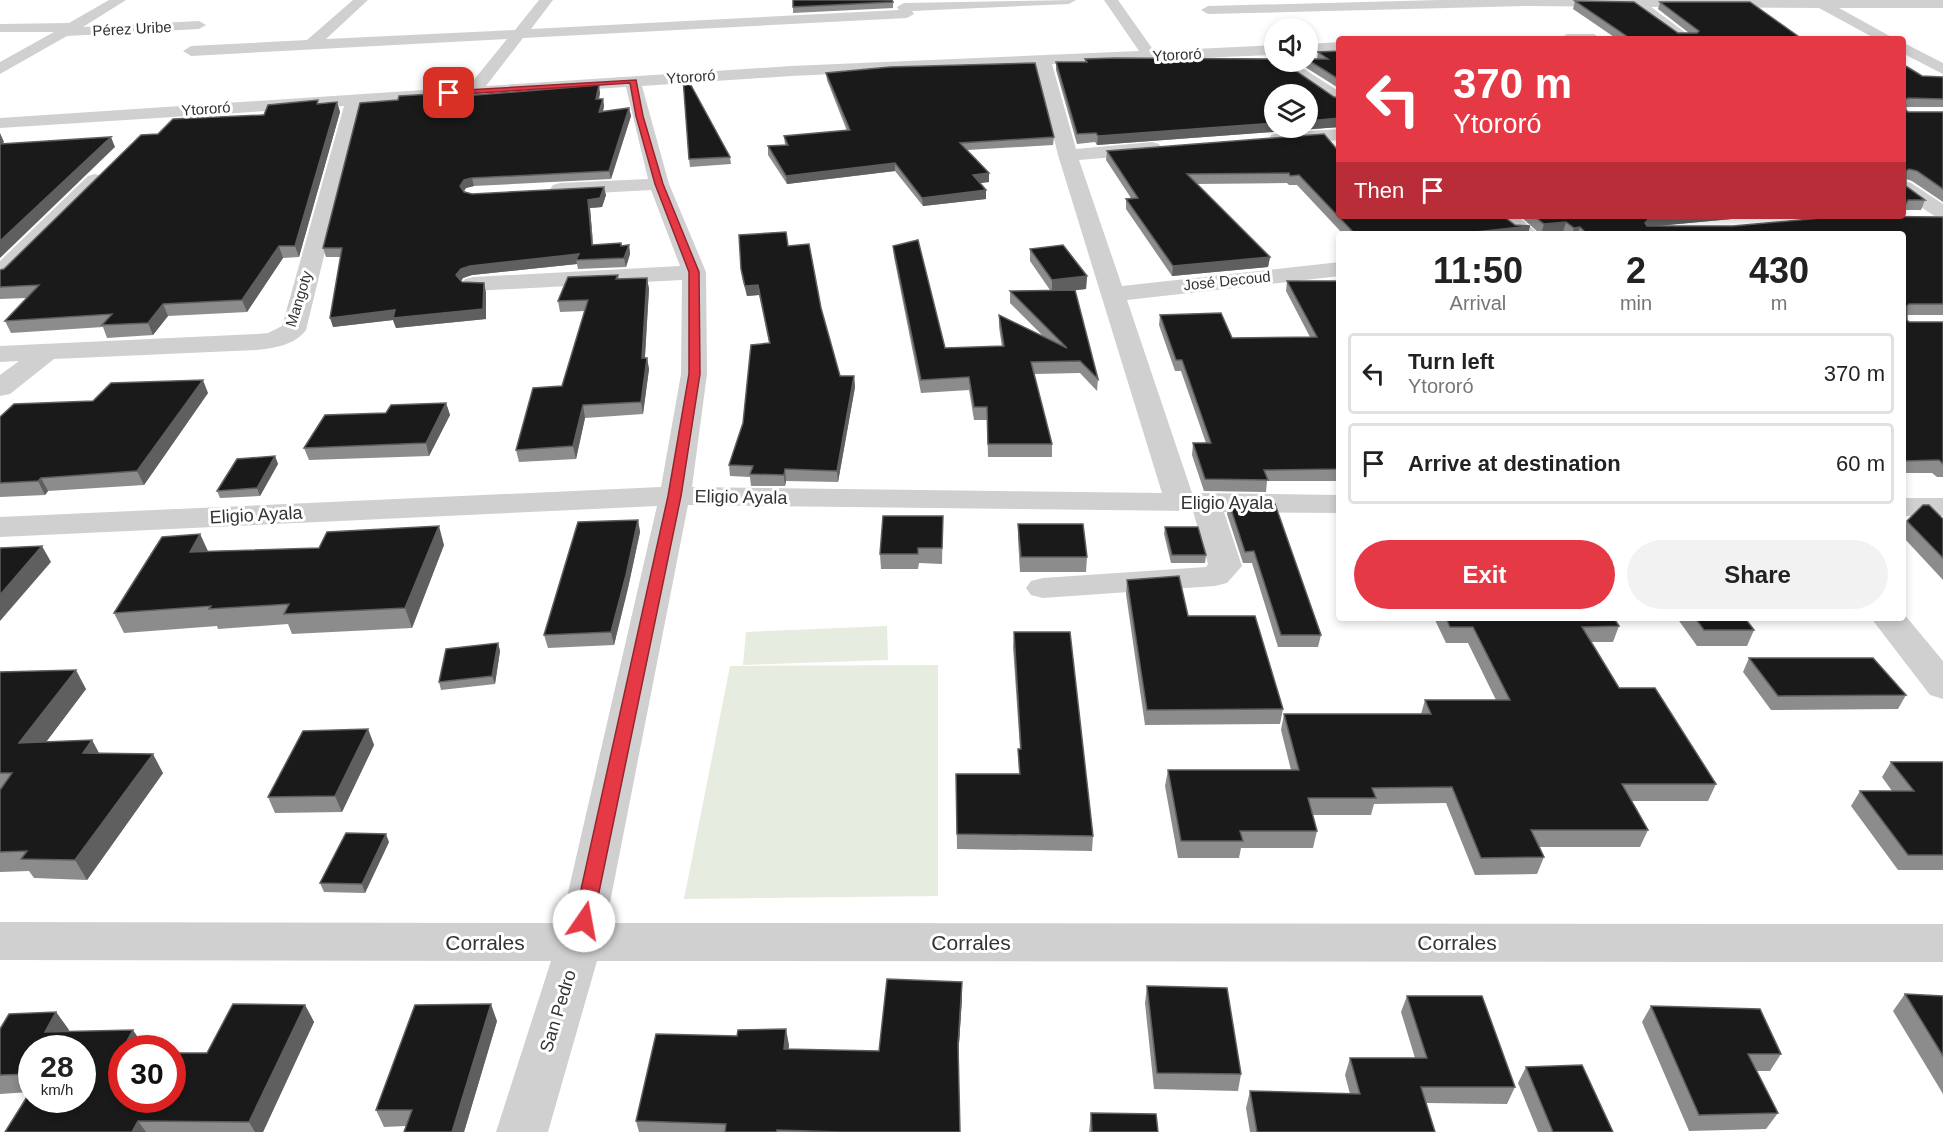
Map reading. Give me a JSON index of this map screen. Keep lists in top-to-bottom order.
{
  "streets": {
    "street": [
      "Pérez Uribe",
      "Ytororó",
      "José Decoud",
      "Mangoty",
      "Eligio Ayala",
      "Corrales",
      "San Pedro"
    ]
  },
  "crossings": [
    ["Ytororó", "Mangoty"],
    ["Ytororó", "San Pedro"],
    ["Eligio Ayala", "San Pedro"],
    ["Corrales", "San Pedro"]
  ],
  "page": {
    "turn": ["370 m", "Ytororó"],
    "then": "Then",
    "eta": [
      "11:50",
      "Arrival",
      "2",
      "min",
      "430",
      "m"
    ],
    "list": [
      {
        "name": "Turn left",
        "note": "Ytororó",
        "value": "370 m"
      },
      {
        "name": "Arrive at destination",
        "value": "60 m"
      }
    ],
    "buttons": ["Exit", "Share"],
    "speed": "28 km/h",
    "limit": "30"
  }
}
